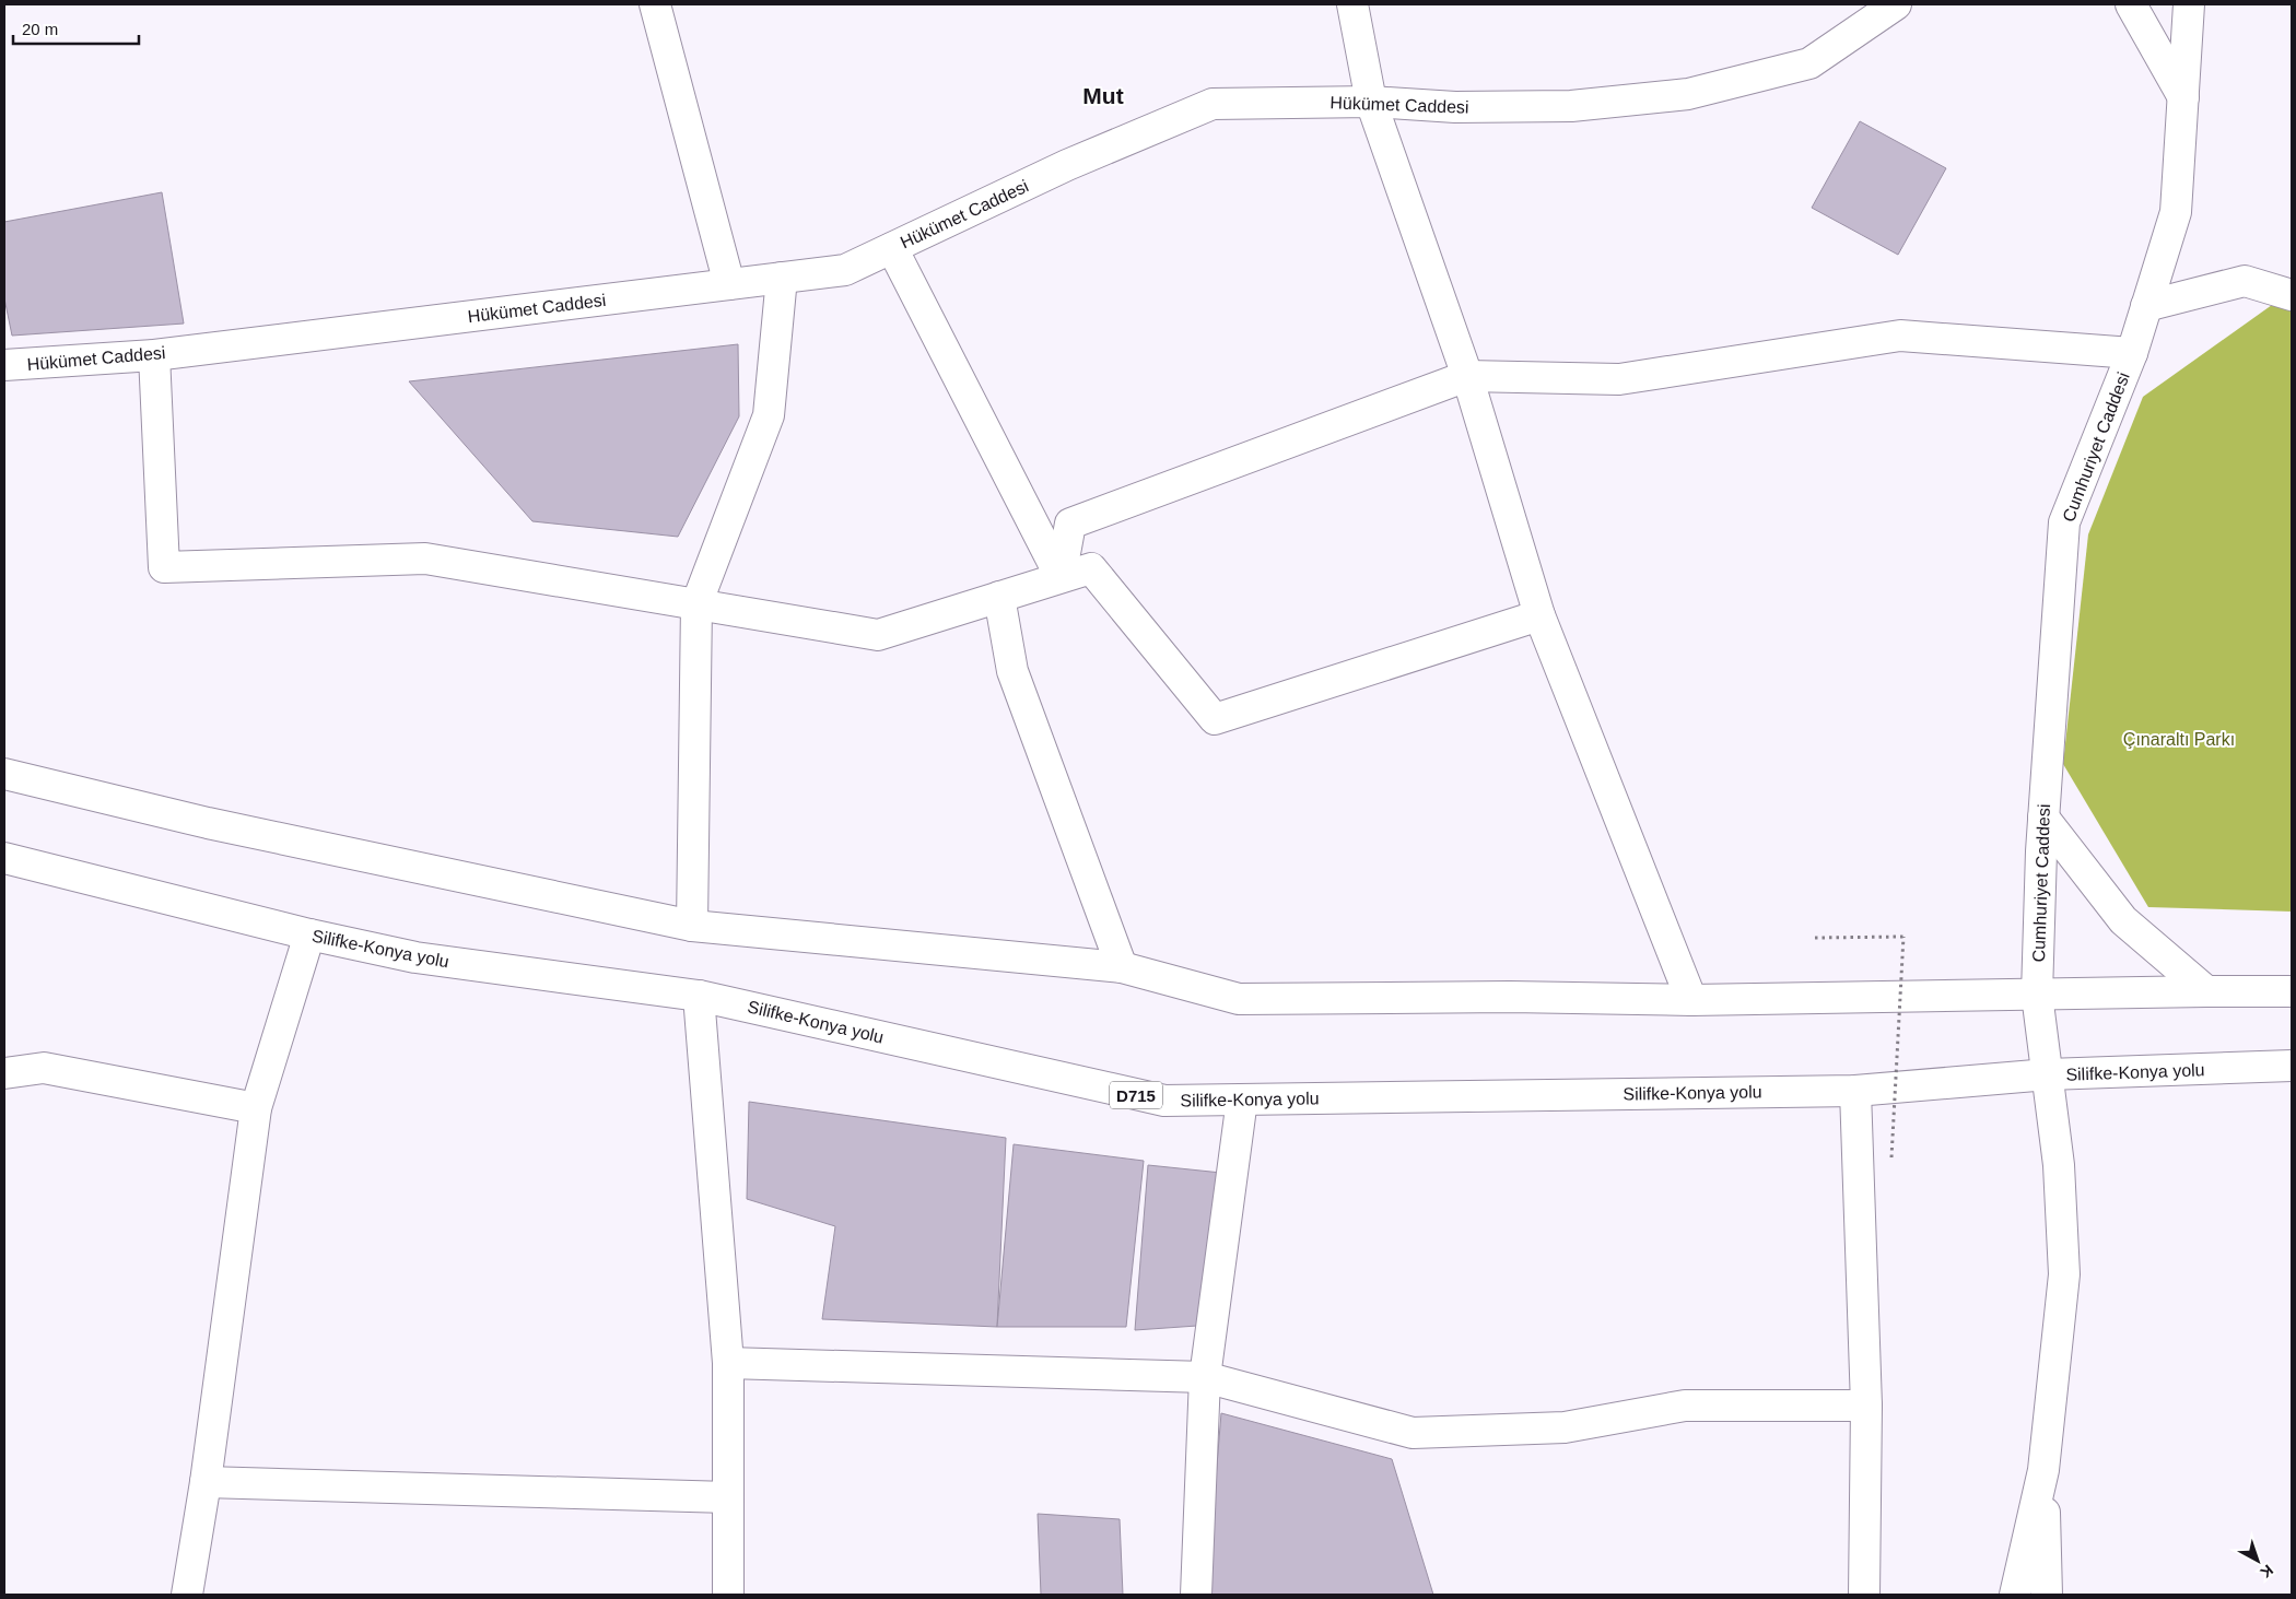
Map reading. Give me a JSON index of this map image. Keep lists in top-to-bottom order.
{
  "streets": {
    "main road": [
      "Hükümet Caddesi",
      "Cumhuriyet Caddesi",
      "Silifke-Konya yolu",
      "D715"
    ]
  },
  "crossings": [
    ["Cumhuriyet Caddesi", "Silifke-Konya yolu"]
  ],
  "districts": ["Mut"],
  "parks": ["Çınaraltı Parkı"],
  "scale_bar": "20 m",
  "north": "bottom right"
}
